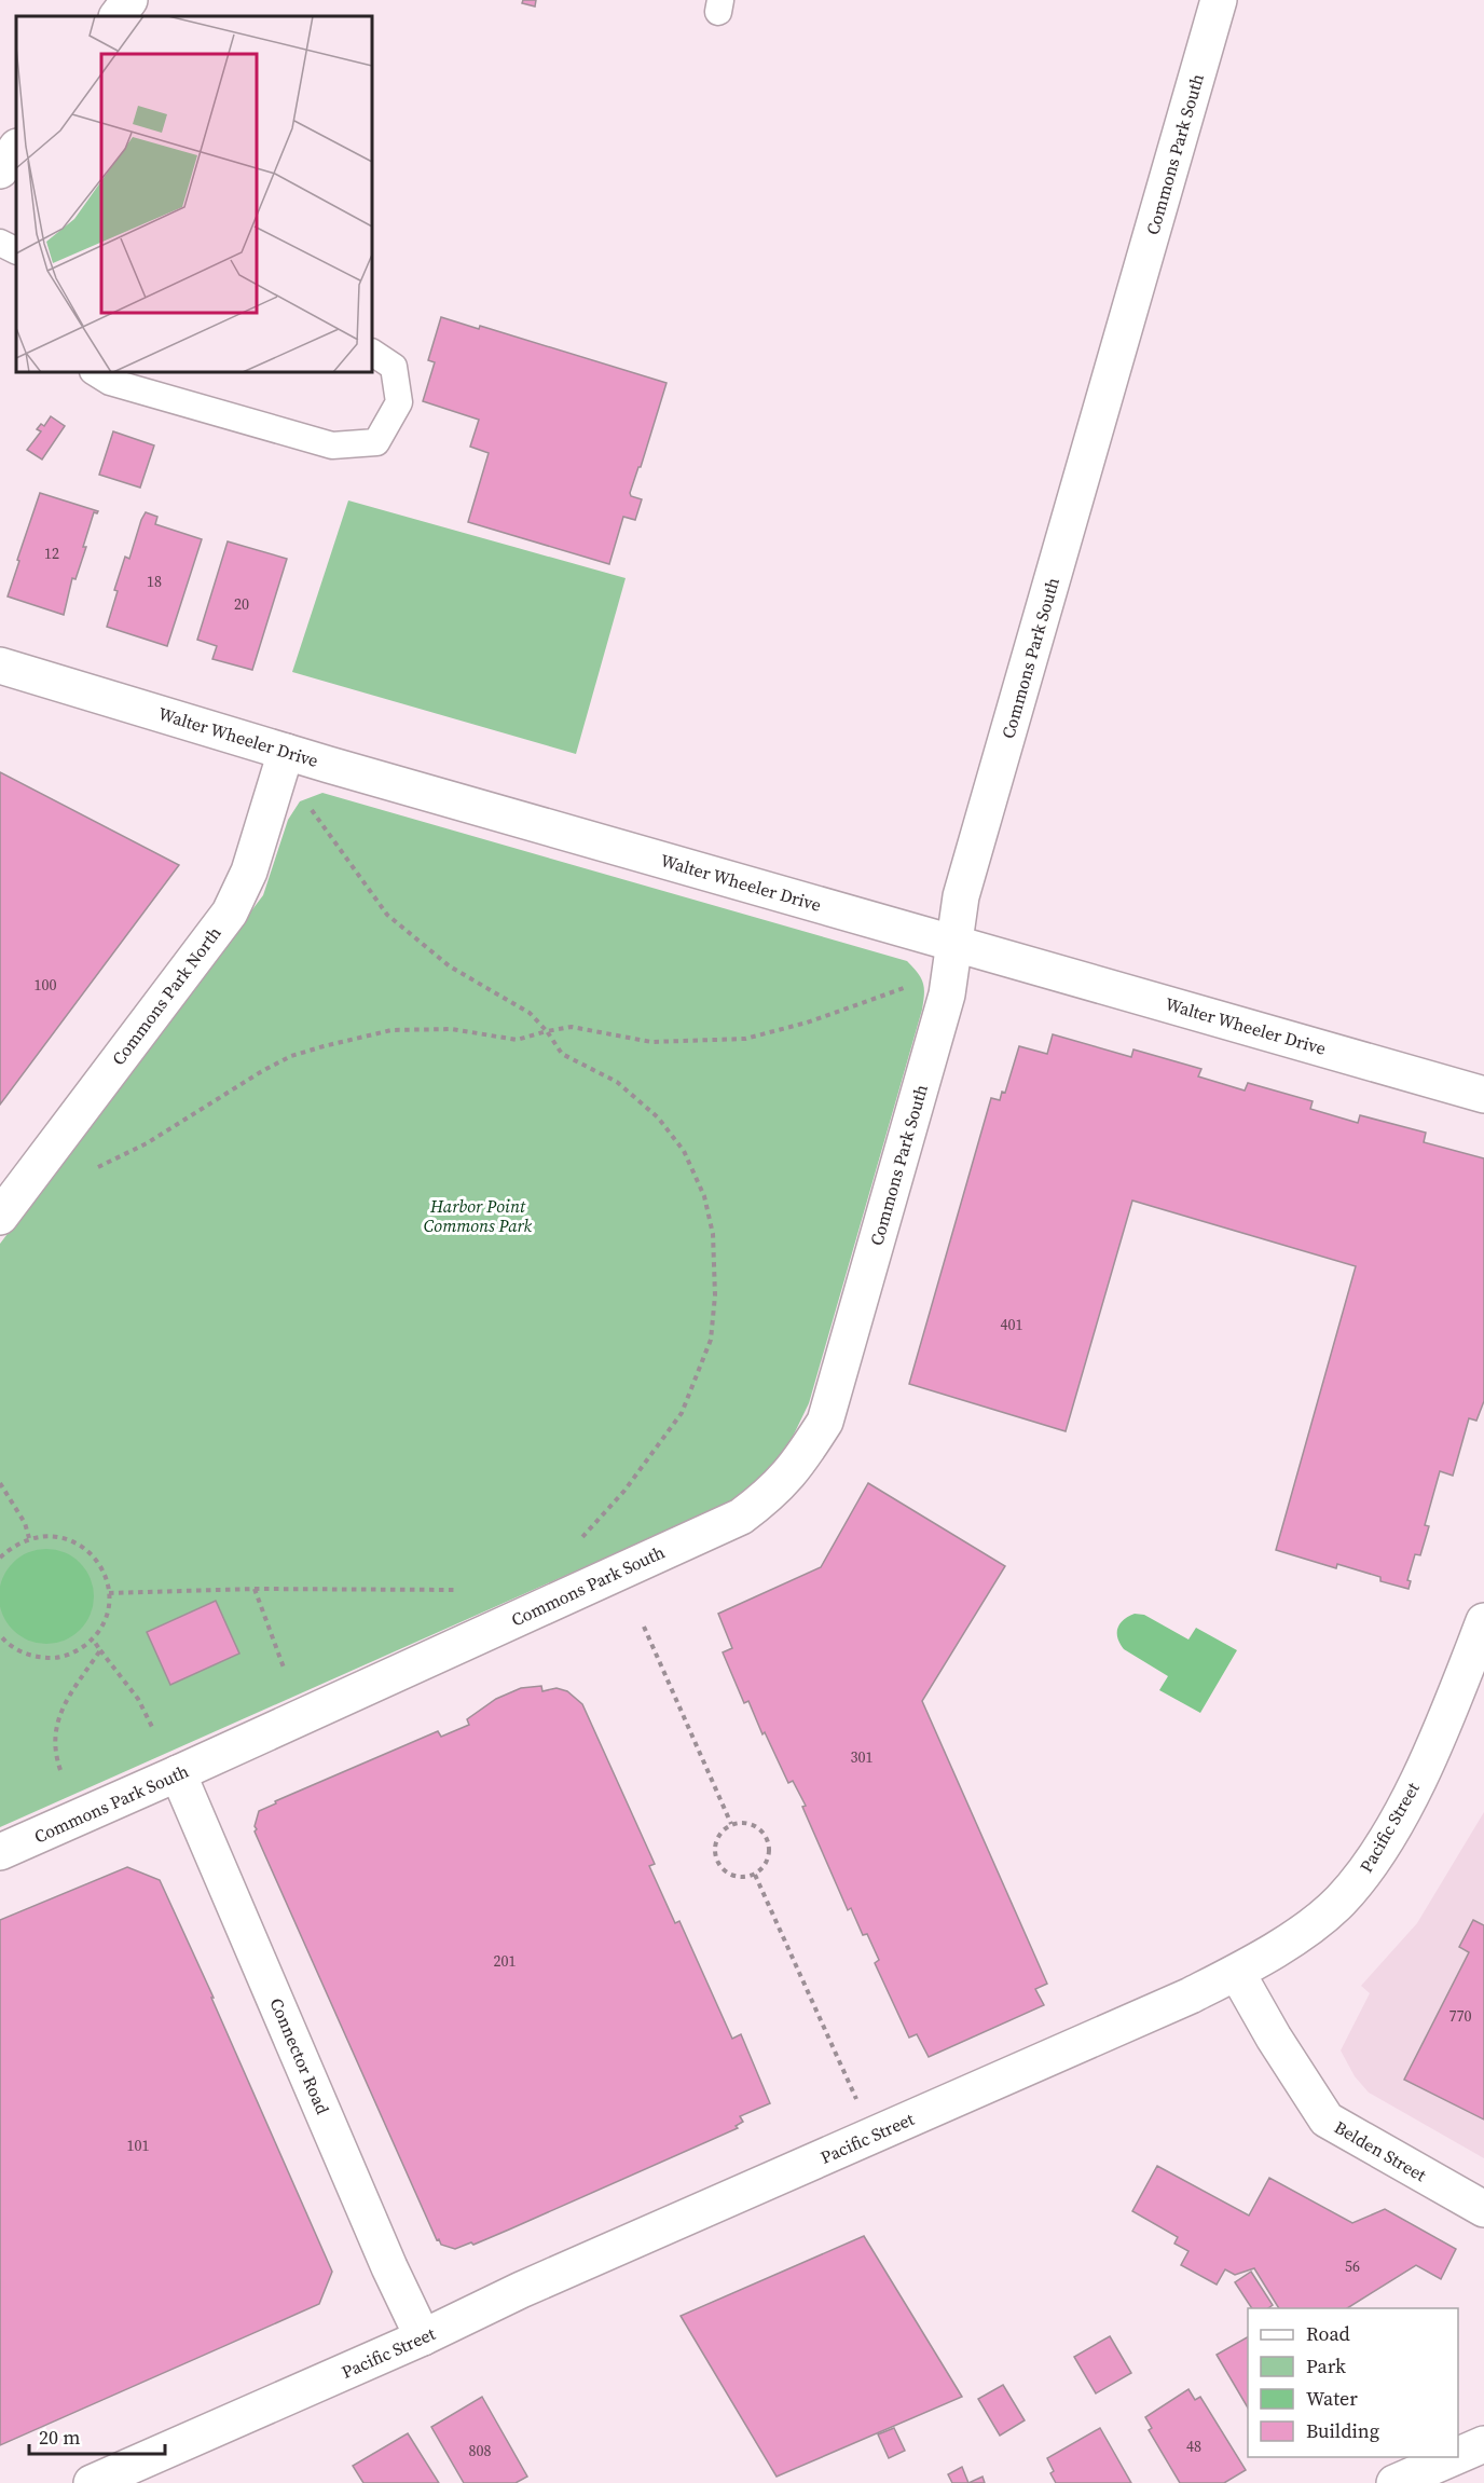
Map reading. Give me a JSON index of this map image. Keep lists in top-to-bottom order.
{
  "streets": {
    "street": [
      "Commons Park South",
      "Walter Wheeler Drive",
      "Commons Park North",
      "Pacific Street",
      "Connector Road",
      "Belden Street"
    ]
  },
  "crossings": [
    ["Commons Park South", "Walter Wheeler Drive"],
    ["Commons Park South", "Connector Road"],
    ["Walter Wheeler Drive", "Commons Park North"],
    ["Pacific Street", "Connector Road"],
    ["Pacific Street", "Belden Street"]
  ],
  "parks": ["Harbor Point Commons Park"],
  "house_numbers": [
    "12",
    "18",
    "20",
    "100",
    "401",
    "301",
    "201",
    "770",
    "101",
    "56",
    "48",
    "808"
  ],
  "legend": [
    "Road",
    "Park",
    "Water",
    "Building"
  ],
  "scale_bar": "20 m"
}
